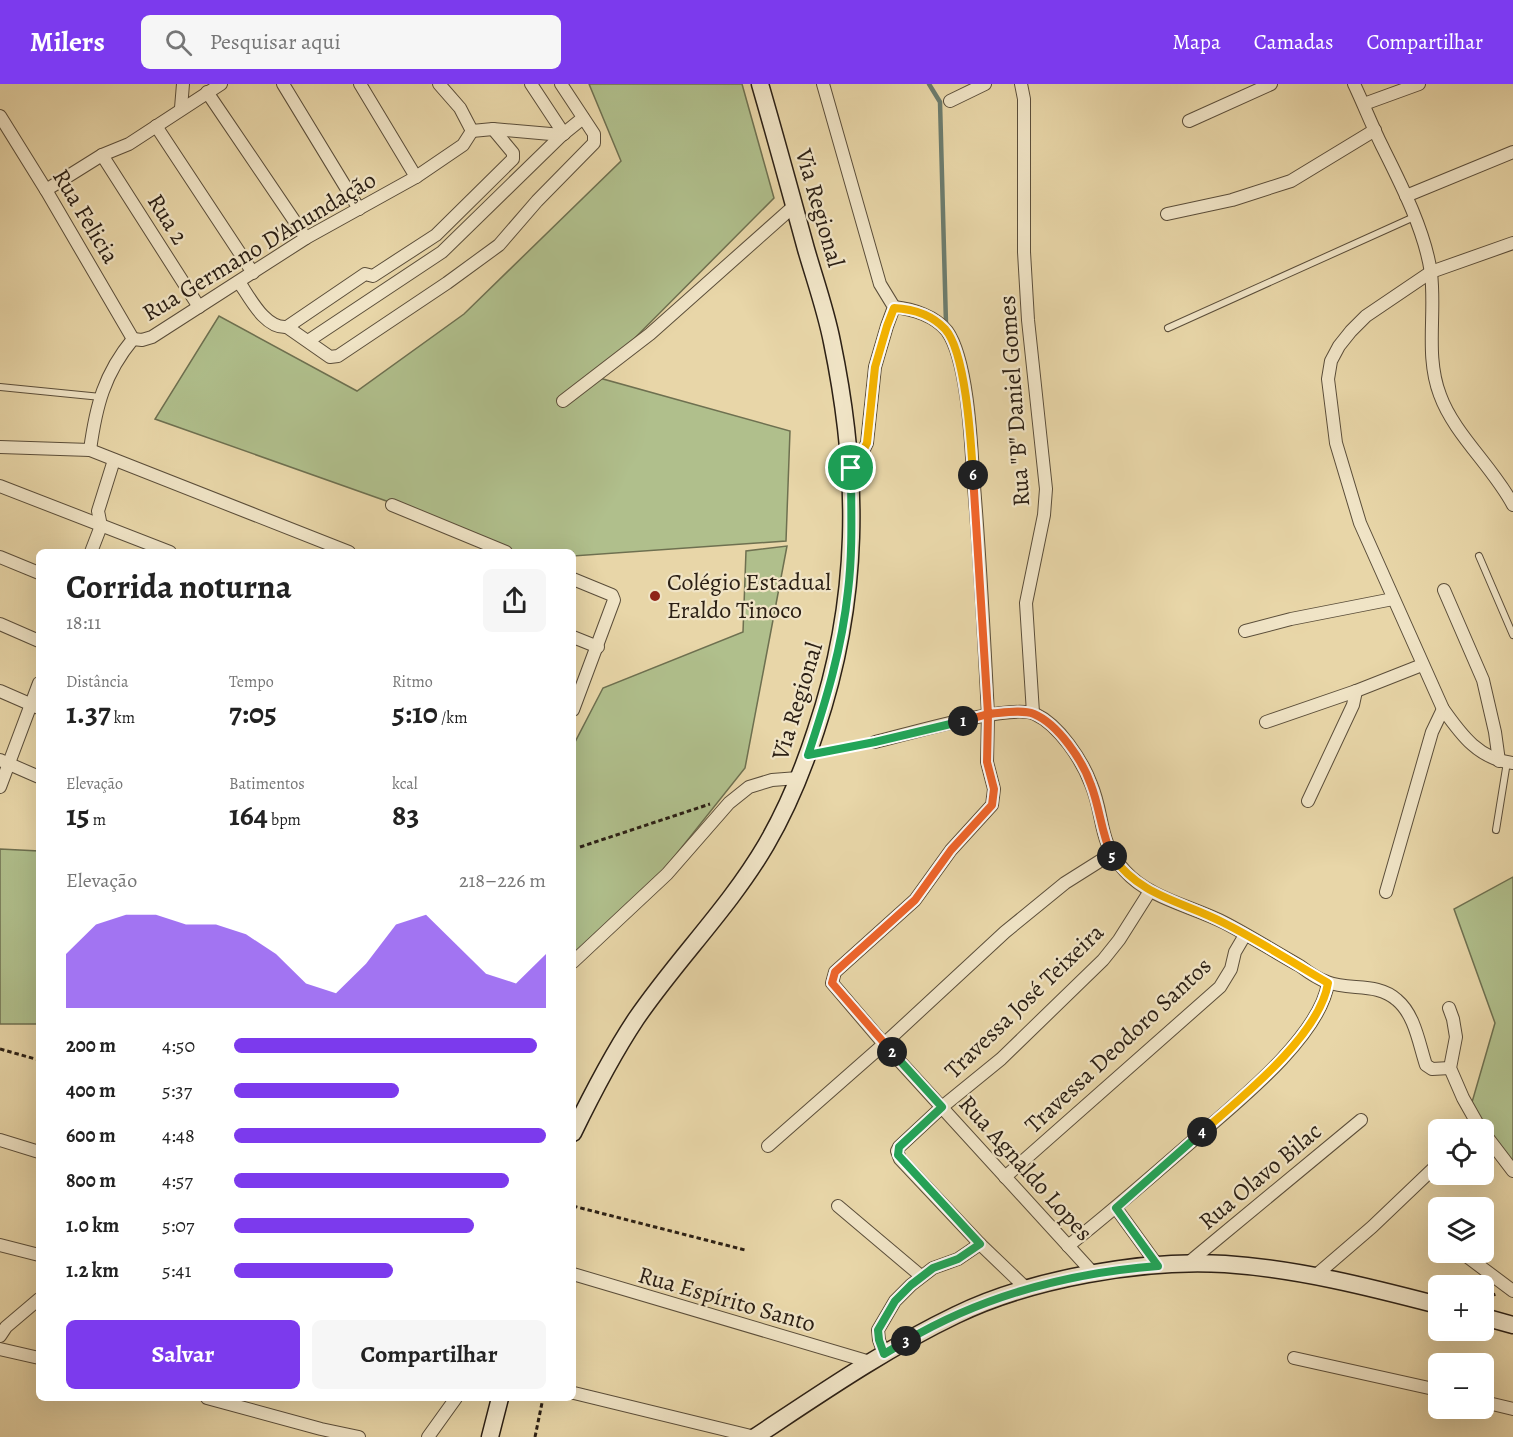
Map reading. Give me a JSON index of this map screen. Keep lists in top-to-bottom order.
{
  "streets": {
    "main road": ["Via Regional"],
    "street": [
      "Rua Felicia",
      "Rua 2",
      "Rua Germano D'Anundação",
      "Rua \"B\" Daniel Gomes",
      "Travessa José Teixeira",
      "Travessa Deodoro Santos",
      "Rua Agnaldo Lopes",
      "Rua Olavo Bilac",
      "Rua Espírito Santo"
    ]
  },
  "crossings": [
    ["Rua Felicia", "Rua Germano D'Anundação"],
    ["Rua 2", "Rua Germano D'Anundação"],
    ["Travessa José Teixeira", "Rua Agnaldo Lopes"],
    ["Travessa Deodoro Santos", "Rua Agnaldo Lopes"]
  ],
  "places": ["Colégio Estadual Eraldo Tinoco"],
  "page": {
    "header": "Milers",
    "search": "Pesquisar aqui",
    "nav": ["Mapa", "Camadas", "Compartilhar"],
    "pins": [
      "6",
      "1",
      "5",
      "2",
      "4",
      "3"
    ],
    "heading": ["Corrida noturna", "18:11"],
    "stats": [
      ["Distância", "1.37 km"],
      ["Tempo", "7:05"],
      ["Ritmo", "5:10 /km"],
      ["Elevação", "15 m"],
      ["Batimentos", "164 bpm"],
      ["kcal", "83"]
    ],
    "chart": ["Elevação", "218–226 m"],
    "list": [
      {
        "name": "200 m",
        "note": "4:50"
      },
      {
        "name": "400 m",
        "note": "5:37"
      },
      {
        "name": "600 m",
        "note": "4:48"
      },
      {
        "name": "800 m",
        "note": "4:57"
      },
      {
        "name": "1.0 km",
        "note": "5:07"
      },
      {
        "name": "1.2 km",
        "note": "5:41"
      }
    ],
    "map_buttons": ["+", "−"],
    "buttons": ["Salvar", "Compartilhar"]
  }
}
